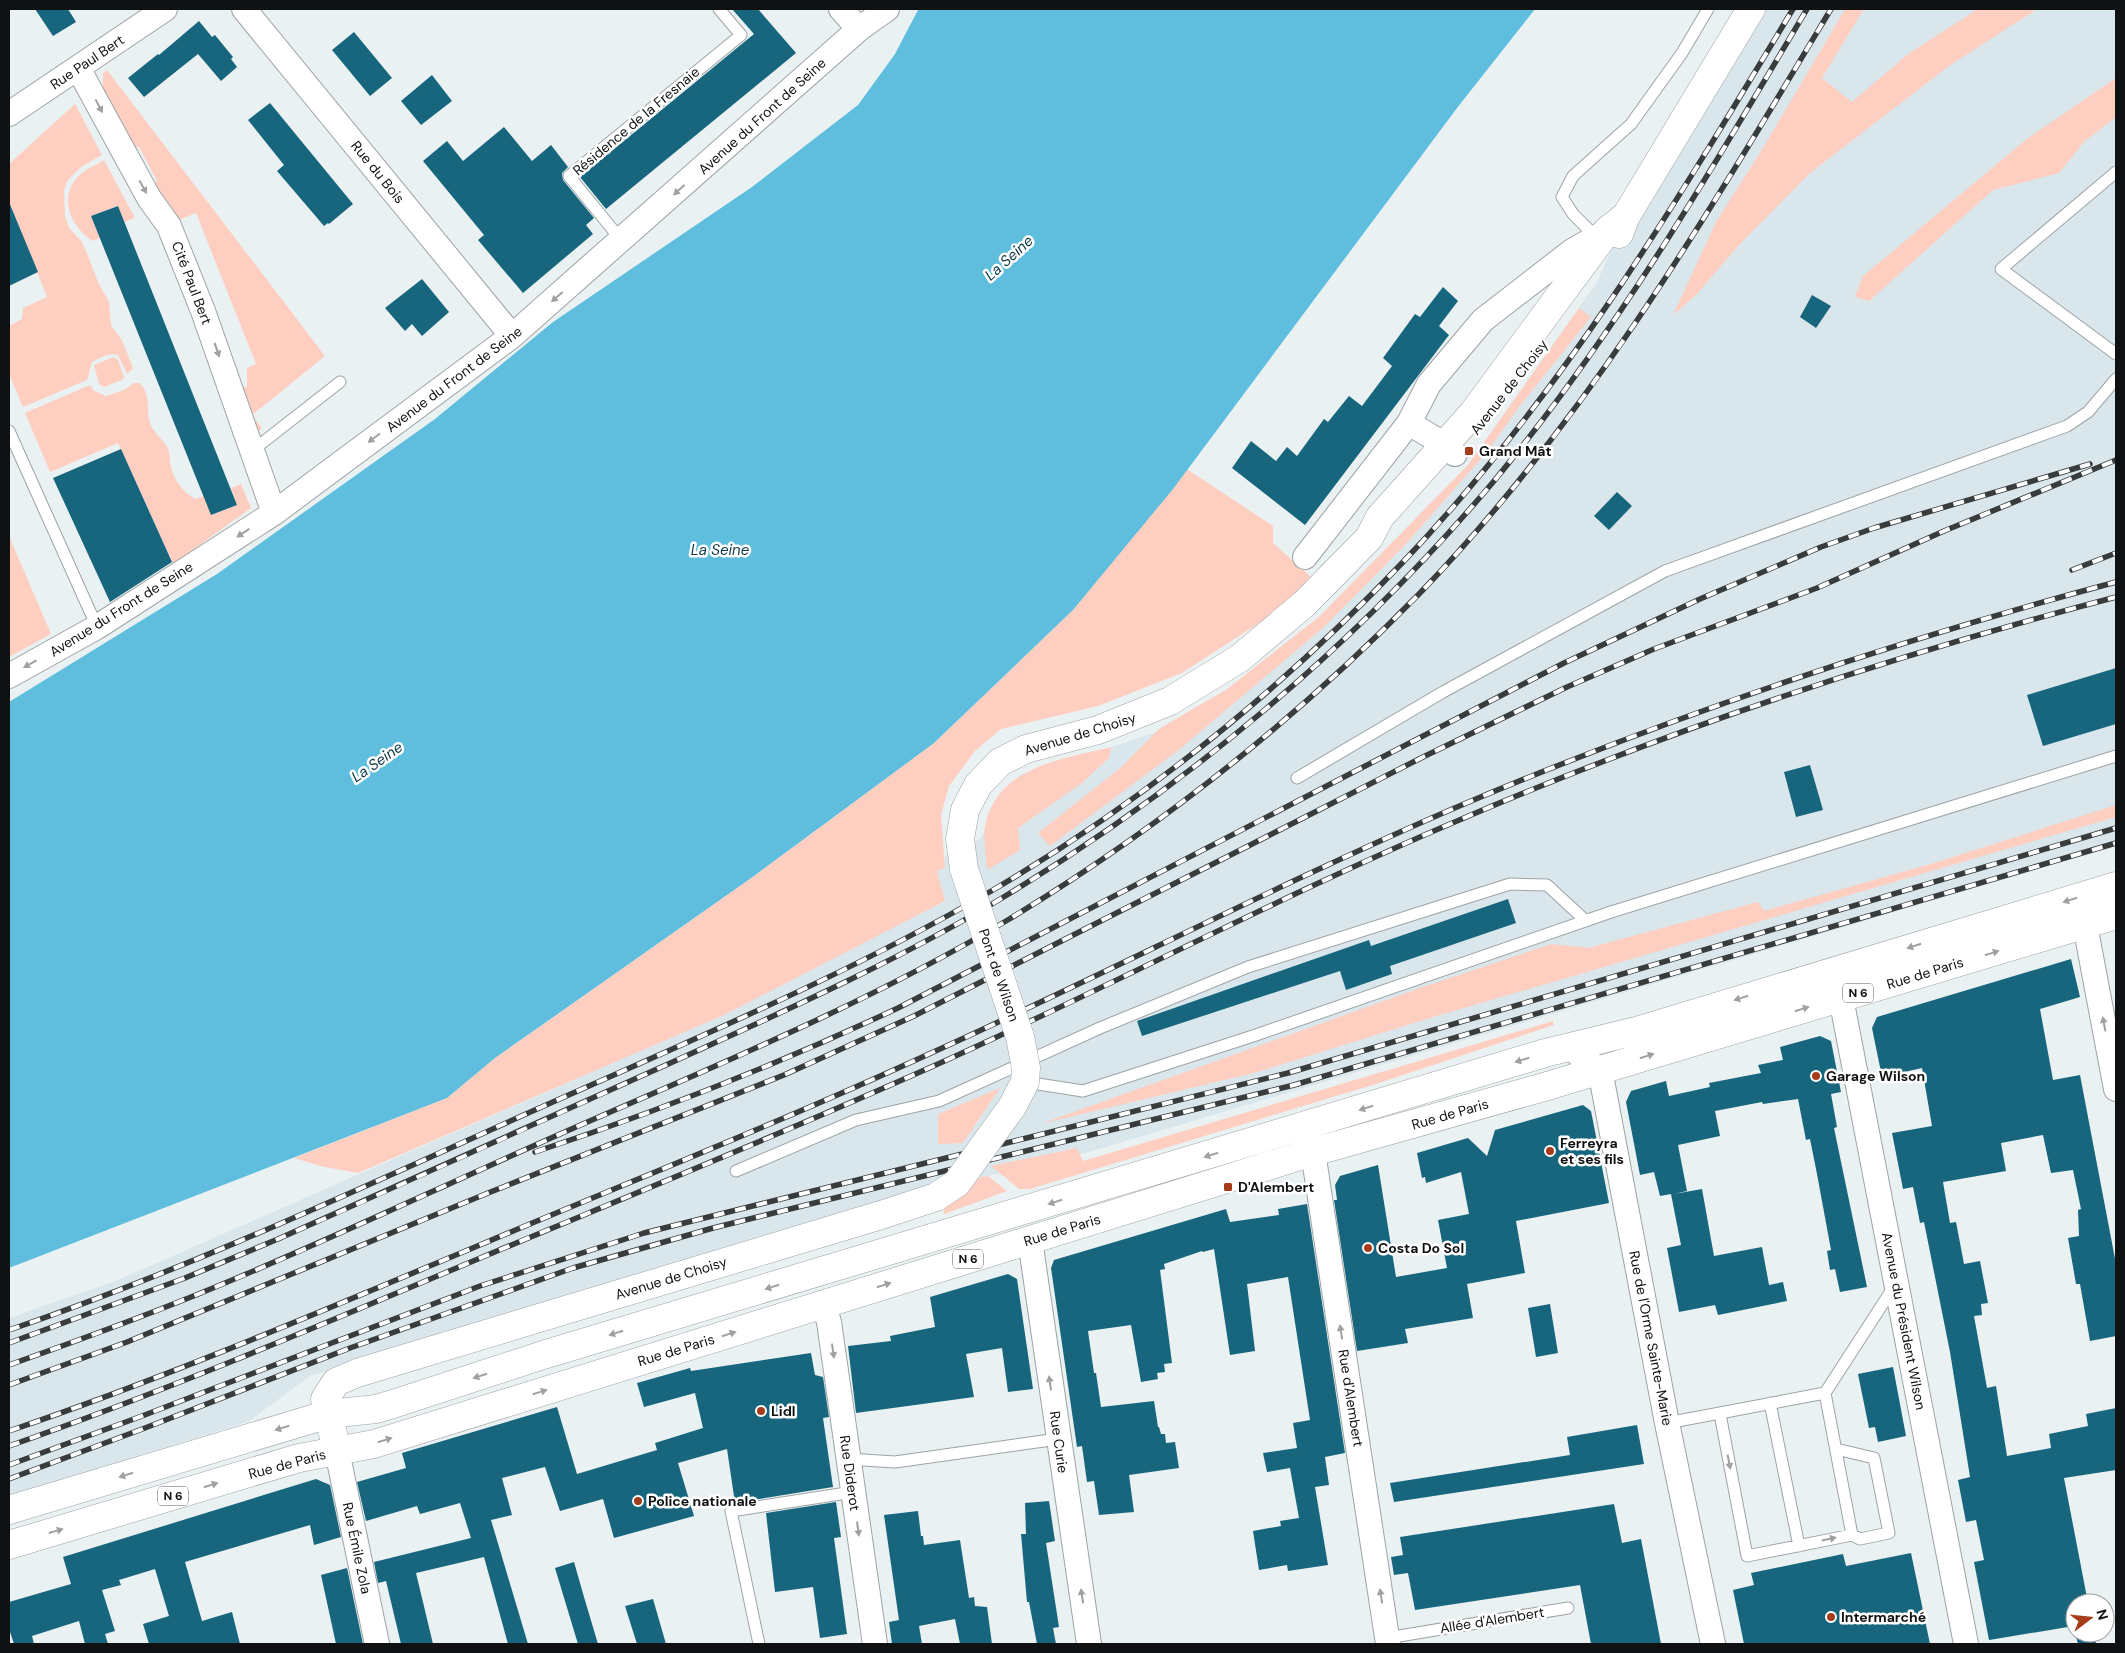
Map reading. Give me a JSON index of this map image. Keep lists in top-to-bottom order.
{
  "streets": {
    "main road": [
      "Avenue de Choisy",
      "Rue de Paris",
      "Pont de Wilson",
      "N 6"
    ],
    "street": [
      "Rue Paul Bert",
      "Avenue du Front de Seine",
      "Rue du Bois",
      "Cité Paul Bert",
      "Avenue du Président Wilson",
      "Rue de l'Orme Sainte-Marie",
      "Rue d'Alembert",
      "Rue Curie",
      "Rue Diderot",
      "Rue Émile Zola"
    ],
    "lane": ["Résidence de la Fresnaie", "Allée d'Alembert"]
  },
  "crossings": [
    ["Rue Paul Bert", "Cité Paul Bert"],
    ["Avenue du Front de Seine", "Résidence de la Fresnaie"],
    ["Avenue du Front de Seine", "Rue du Bois"],
    ["Avenue du Front de Seine", "Cité Paul Bert"],
    ["Avenue de Choisy", "Rue de Paris"],
    ["Avenue de Choisy", "Pont de Wilson"],
    ["Avenue de Choisy", "Rue Émile Zola"],
    ["Rue de Paris", "N 6"],
    ["Rue de Paris", "Avenue du Président Wilson"],
    ["Rue de Paris", "Rue de l'Orme Sainte-Marie"],
    ["Rue de Paris", "Rue d'Alembert"],
    ["Rue de Paris", "Rue Curie"],
    ["Rue de Paris", "Rue Diderot"],
    ["Rue de Paris", "Rue Émile Zola"],
    ["N 6", "Rue de l'Orme Sainte-Marie"],
    ["Rue d'Alembert", "Allée d'Alembert"]
  ],
  "one_way": [
    "Avenue du Front de Seine",
    "Cité Paul Bert",
    "Rue d'Alembert",
    "Rue Curie",
    "Rue Diderot"
  ],
  "water": ["La Seine"],
  "places": {
    "transit": ["Grand Mât", "D'Alembert"],
    "other": [
      "Garage Wilson",
      "Ferreyra et ses fils",
      "Costa Do Sol",
      "Lidl",
      "Police nationale",
      "Intermarché"
    ]
  },
  "north": "right"
}
